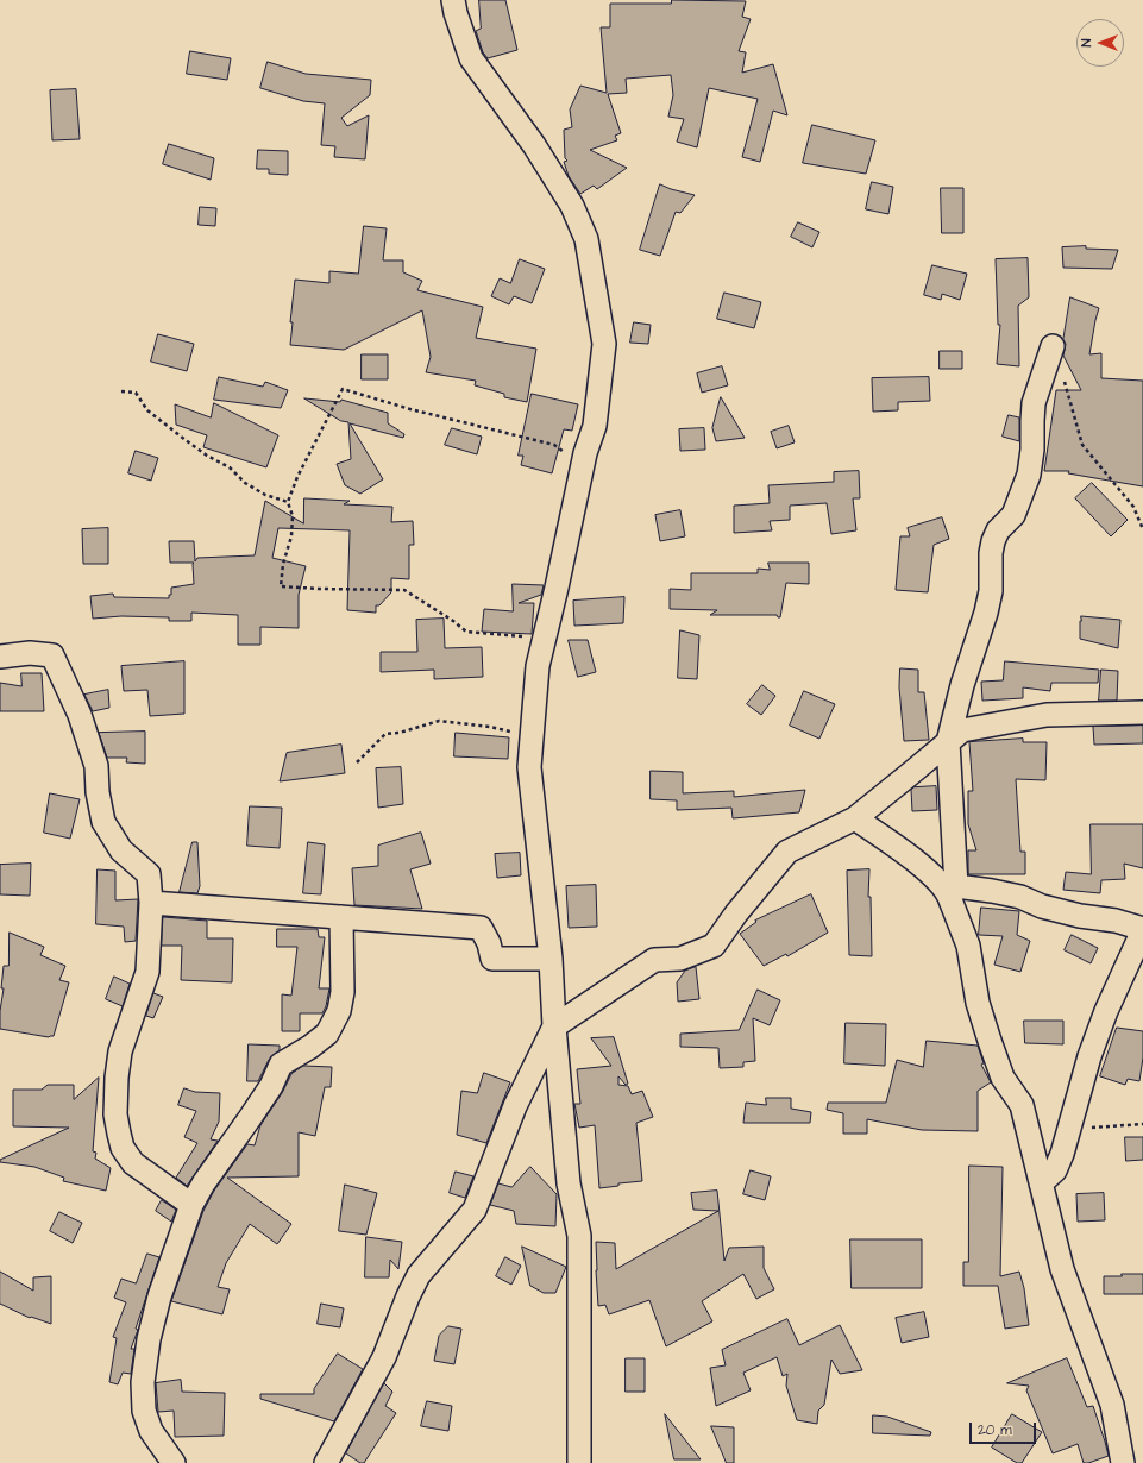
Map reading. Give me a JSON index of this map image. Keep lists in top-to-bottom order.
{
  "scale_bar": "20 m",
  "north": "left"
}
